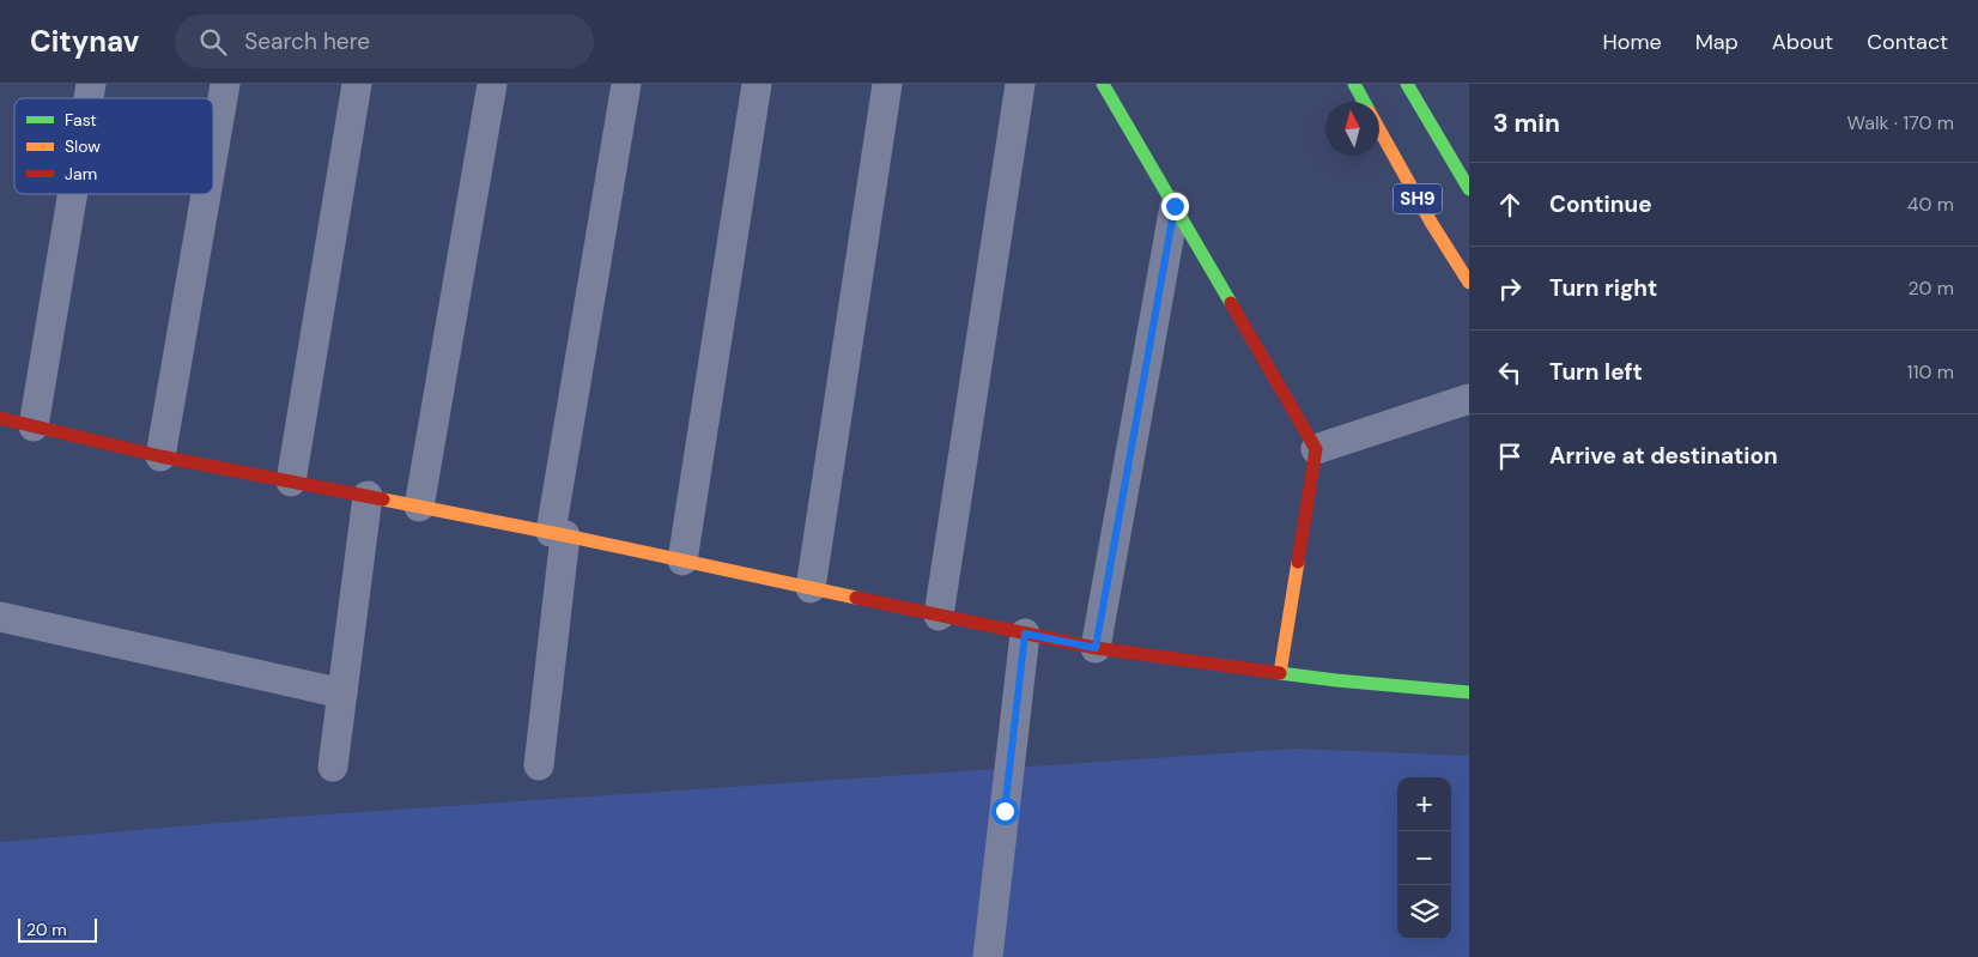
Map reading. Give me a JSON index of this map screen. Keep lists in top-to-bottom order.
{
  "streets": {
    "street": ["SH9"]
  },
  "legend": ["Fast", "Slow", "Jam"],
  "scale_bar": "20 m",
  "north": "top",
  "page": {
    "header": "Citynav",
    "search": "Search here",
    "nav": [
      "Home",
      "Map",
      "About",
      "Contact"
    ],
    "heading": ["3 min", "Walk · 170 m"],
    "list": [
      ["Continue", "40 m"],
      ["Turn right", "20 m"],
      ["Turn left", "110 m"],
      "Arrive at destination"
    ],
    "map_buttons": ["+", "−"],
    "scale": "20 m"
  }
}
